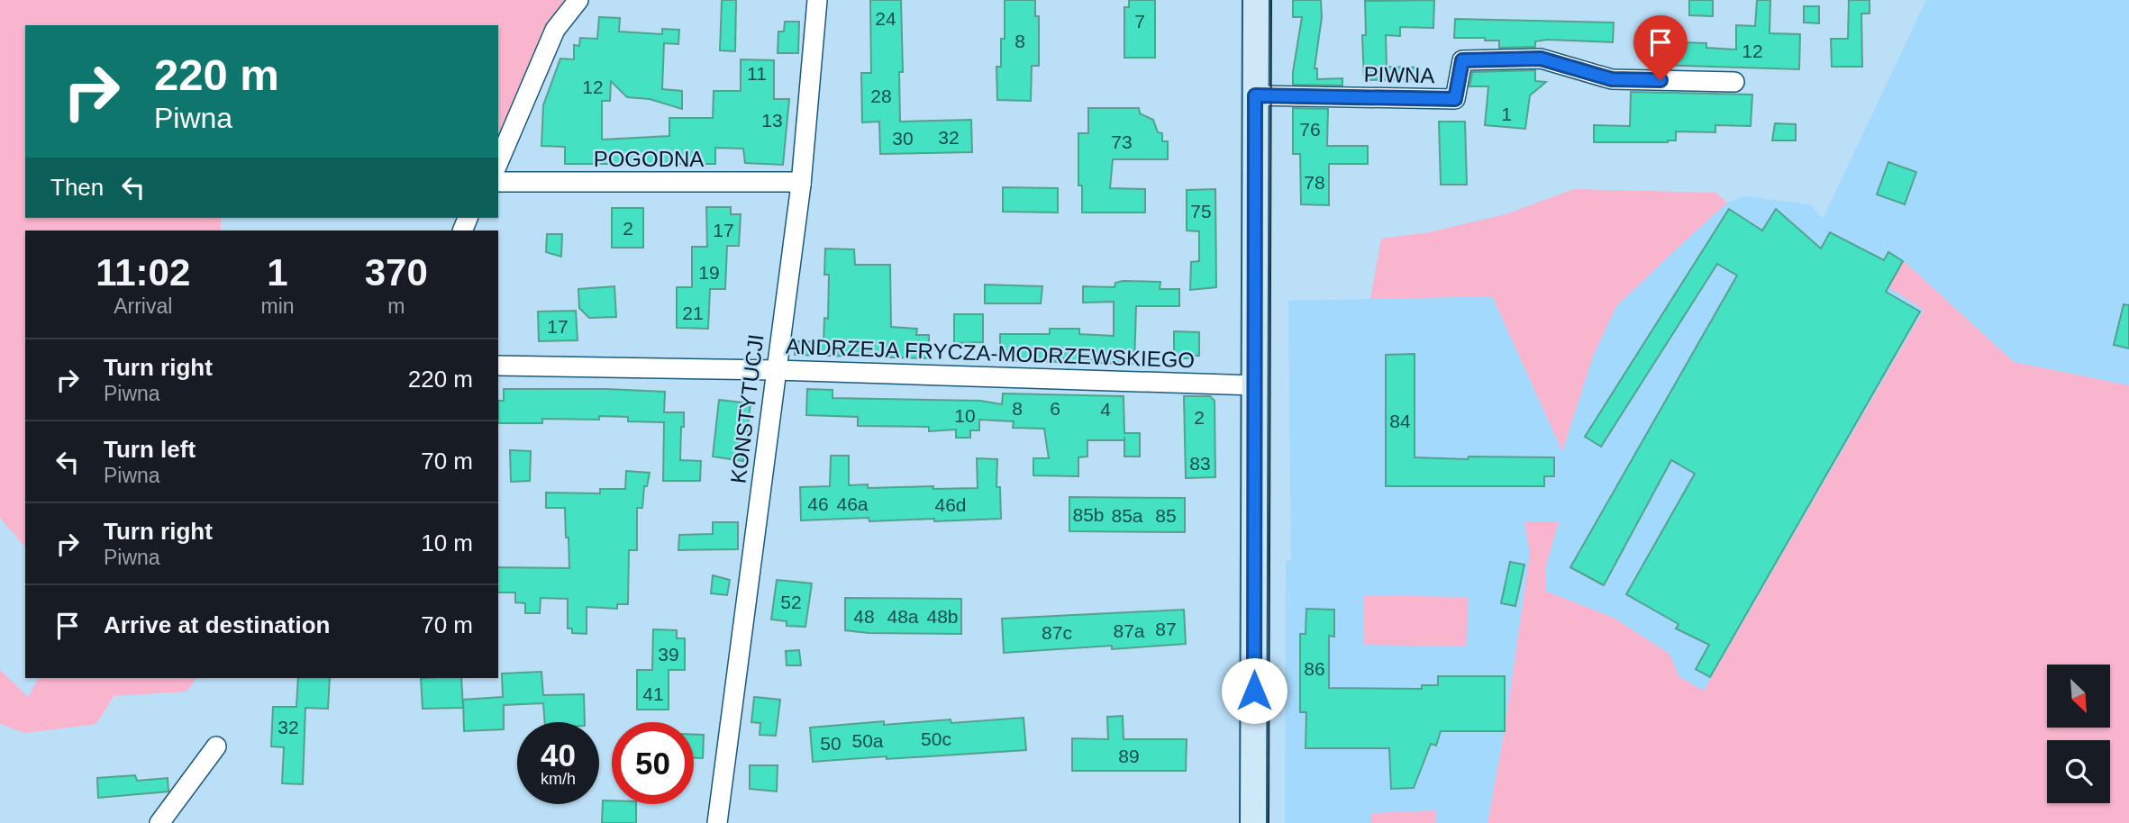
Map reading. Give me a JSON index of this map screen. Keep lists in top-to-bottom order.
{
  "streets": {
    "street": [
      "PIWNA",
      "POGODNA",
      "ANDRZEJA FRYCZA-MODRZEWSKIEGO",
      "KONSTYTUCJI"
    ]
  },
  "crossings": [
    ["POGODNA", "KONSTYTUCJI"],
    ["ANDRZEJA FRYCZA-MODRZEWSKIEGO", "KONSTYTUCJI"]
  ],
  "house_numbers": [
    "24",
    "7",
    "8",
    "12",
    "11",
    "12",
    "28",
    "1",
    "13",
    "76",
    "32",
    "30",
    "73",
    "78",
    "75",
    "2",
    "17",
    "19",
    "21",
    "17",
    "8",
    "6",
    "4",
    "10",
    "2",
    "84",
    "83",
    "46",
    "46a",
    "46d",
    "85b",
    "85a",
    "85",
    "52",
    "48",
    "48a",
    "48b",
    "87",
    "87a",
    "87c",
    "39",
    "86",
    "41",
    "32",
    "50c",
    "50a",
    "50",
    "89"
  ],
  "north": "bottom right",
  "page": {
    "turn": ["220 m", "Piwna"],
    "then": "Then",
    "eta": [
      "11:02",
      "Arrival",
      "1",
      "min",
      "370",
      "m"
    ],
    "list": [
      {
        "name": "Turn right",
        "note": "Piwna",
        "value": "220 m"
      },
      {
        "name": "Turn left",
        "note": "Piwna",
        "value": "70 m"
      },
      {
        "name": "Turn right",
        "note": "Piwna",
        "value": "10 m"
      },
      {
        "name": "Arrive at destination",
        "value": "70 m"
      }
    ],
    "speed": "40 km/h",
    "limit": "50"
  }
}
